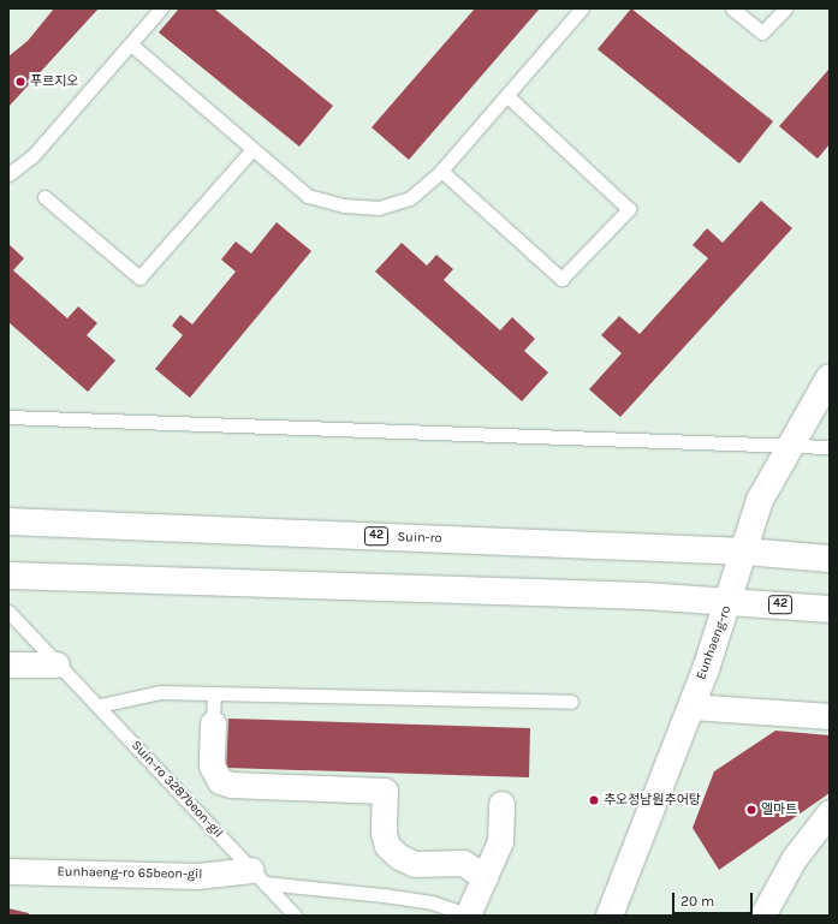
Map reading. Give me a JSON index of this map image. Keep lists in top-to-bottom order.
{
  "streets": {
    "main road": ["42", "Suin-ro", "Eunhaeng-ro"],
    "street": ["Eunhaeng-ro 65beon-gil"],
    "lane": ["Suin-ro 3287beon-gil"]
  },
  "crossings": [
    ["42", "Eunhaeng-ro"],
    ["Suin-ro", "Eunhaeng-ro"],
    ["Suin-ro 3287beon-gil", "Eunhaeng-ro 65beon-gil"]
  ],
  "places": ["푸르지오", "추오정남원추어탕", "엘마트"],
  "scale_bar": "20 m"
}
